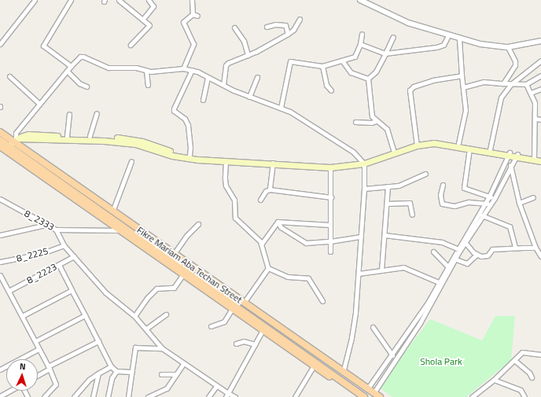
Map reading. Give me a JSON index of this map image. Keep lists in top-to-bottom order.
{
  "streets": {
    "main road": ["Fikre Mariam Aba Techan Street"],
    "street": ["8_2333", "8_2225", "8_2223"]
  },
  "parks": ["Shola Park"],
  "north": "top"
}
